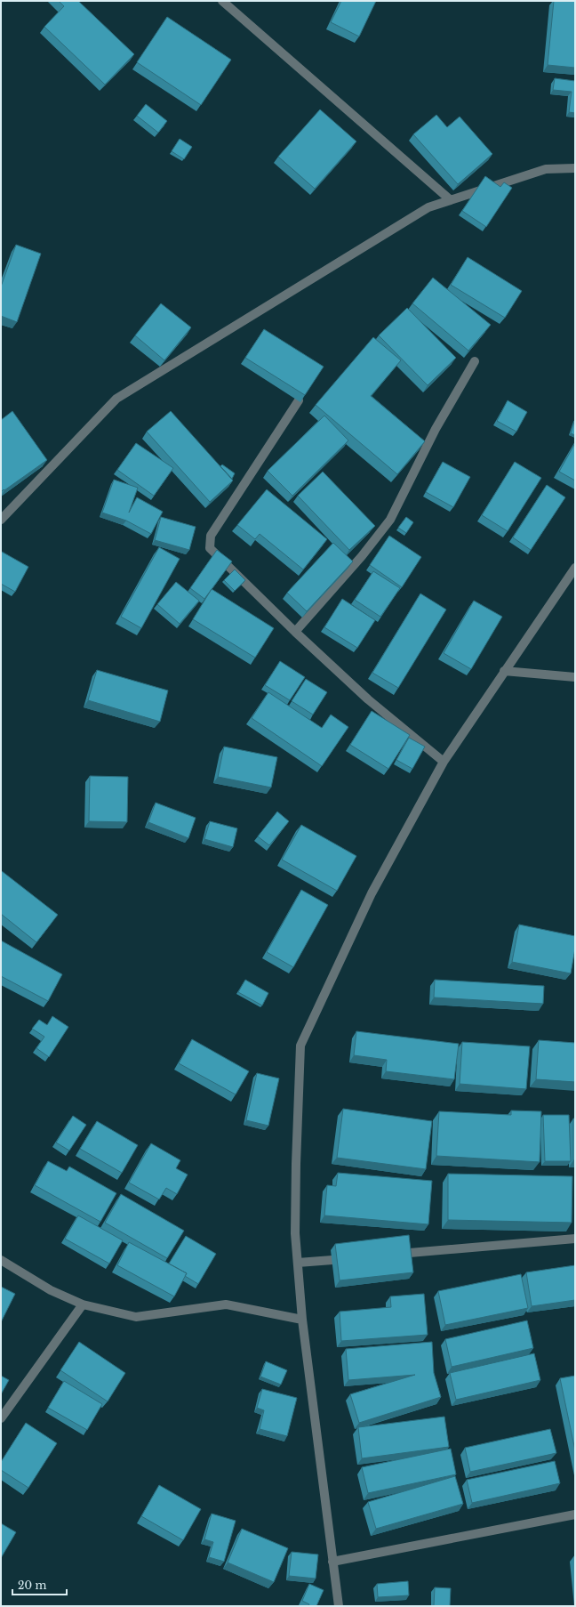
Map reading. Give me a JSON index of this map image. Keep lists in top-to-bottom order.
{
  "scale_bar": "20 m"
}
